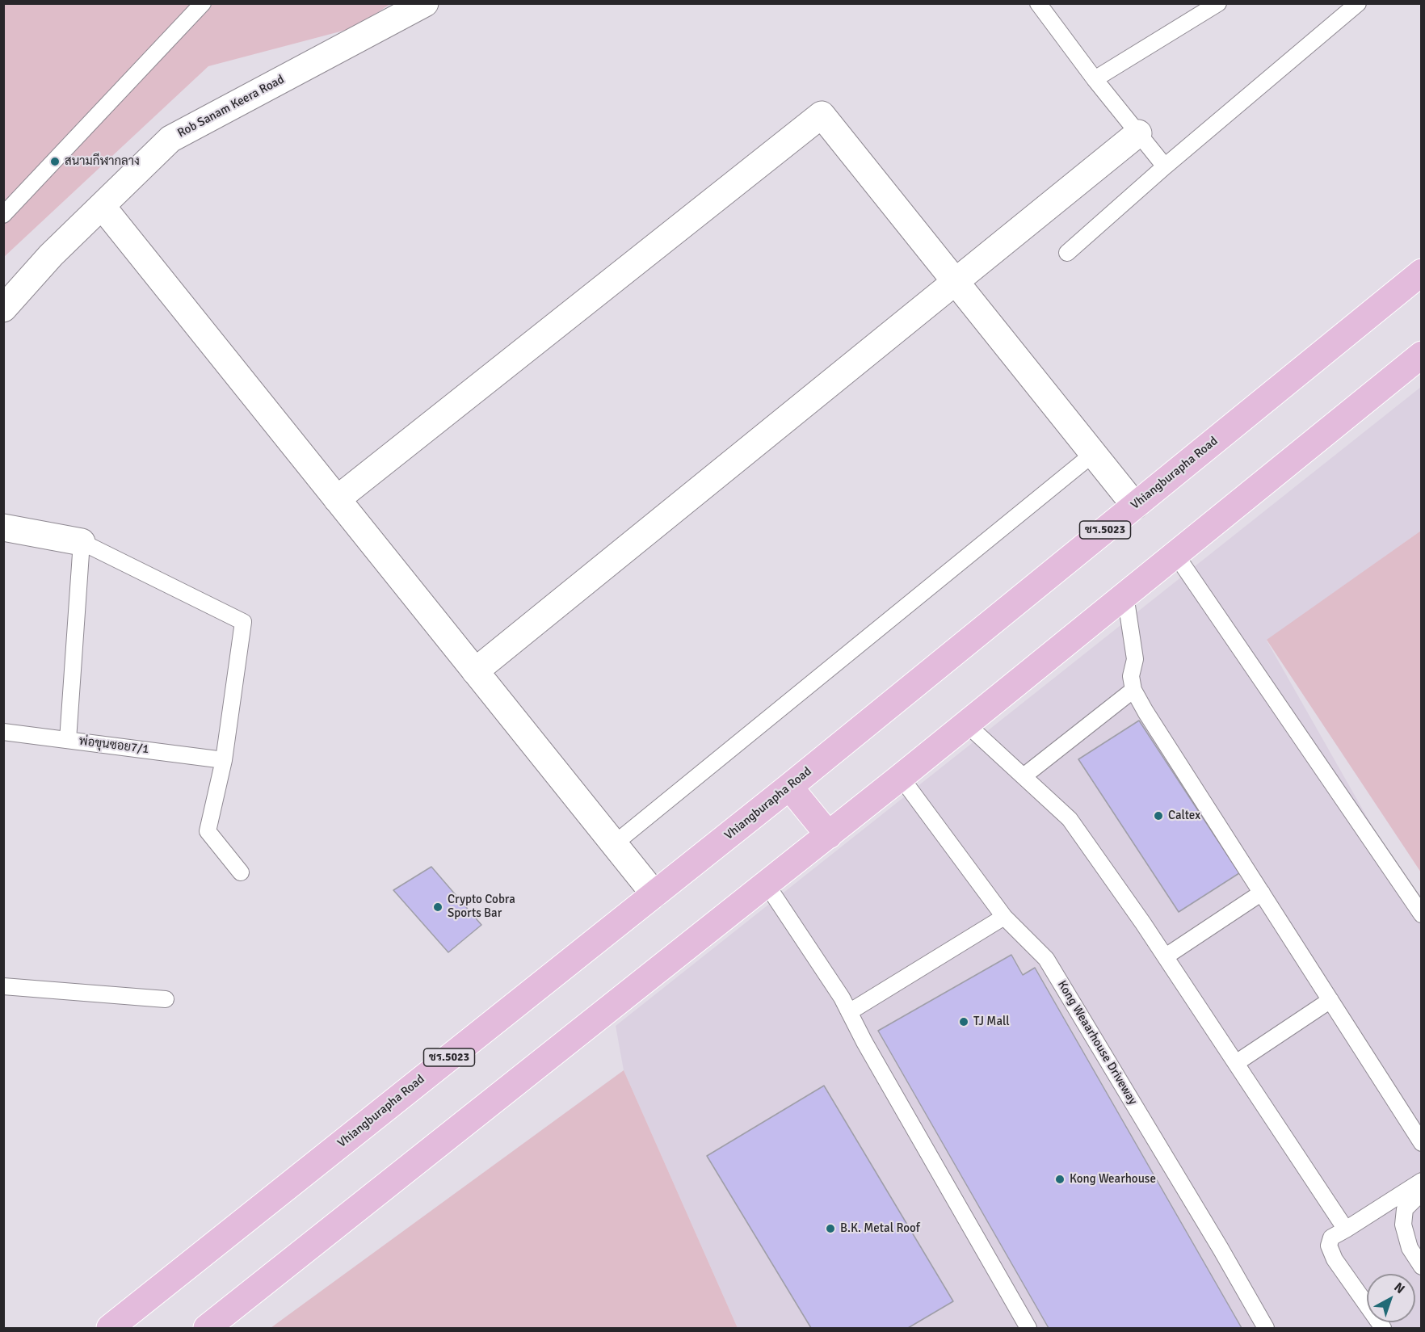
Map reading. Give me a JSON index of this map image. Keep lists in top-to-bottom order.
{
  "streets": {
    "main road": ["Vhiangburapha Road", "ชร.5023"],
    "street": ["Rob Sanam Keera Road"],
    "lane": ["พ่อขุนซอย7/1", "Kong Weaarhouse Driveway"]
  },
  "places": [
    "สนามกีฬากลาง",
    "Caltex",
    "Crypto Cobra Sports Bar",
    "TJ Mall",
    "Kong Wearhouse",
    "B.K. Metal Roof"
  ],
  "north": "top right"
}
